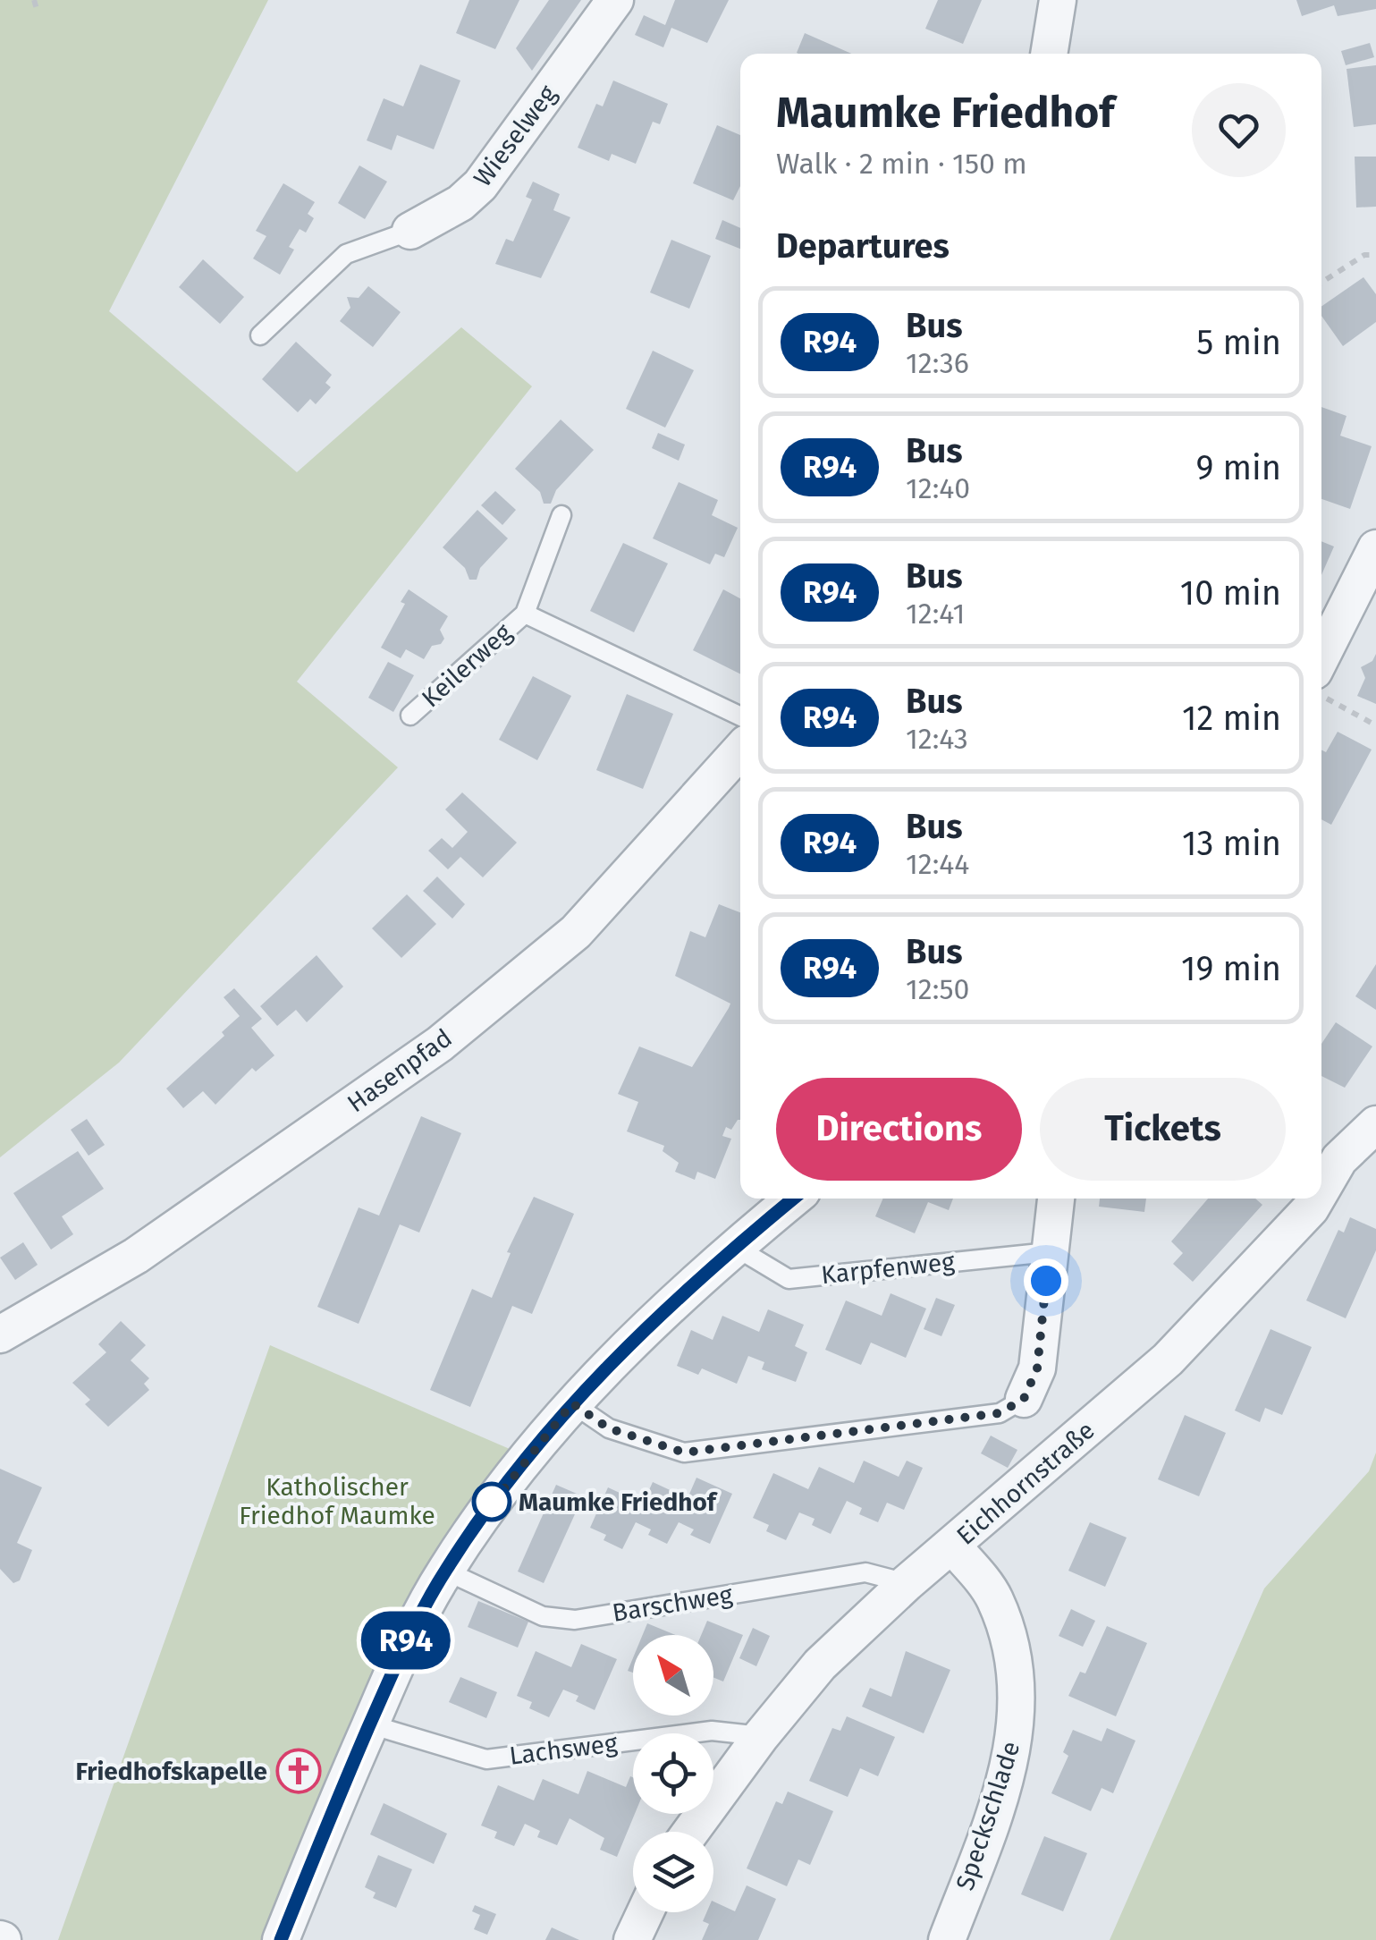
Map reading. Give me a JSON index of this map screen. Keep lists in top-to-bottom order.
{
  "streets": {
    "street": [
      "Wieselweg",
      "Hasenpfad",
      "Eichhornstraße",
      "Speckschlade"
    ],
    "lane": [
      "Keilerweg",
      "Karpfenweg",
      "Barschweg",
      "Lachsweg"
    ]
  },
  "crossings": [
    ["Eichhornstraße", "Barschweg"],
    ["Eichhornstraße", "Lachsweg"],
    ["Eichhornstraße", "Speckschlade"]
  ],
  "parks": ["Katholischer Friedhof Maumke"],
  "places": {
    "other": ["Maumke Friedhof"],
    "church": ["Friedhofskapelle"]
  },
  "lines": ["bus line R94"],
  "north": "top left",
  "page": {
    "on_map": "R94",
    "heading": [
      ["Maumke Friedhof", "Walk · 2 min · 150 m"],
      "Departures"
    ],
    "list": [
      {
        "mark": "R94",
        "name": "Bus",
        "note": "12:36",
        "value": "5 min"
      },
      {
        "mark": "R94",
        "name": "Bus",
        "note": "12:40",
        "value": "9 min"
      },
      {
        "mark": "R94",
        "name": "Bus",
        "note": "12:41",
        "value": "10 min"
      },
      {
        "mark": "R94",
        "name": "Bus",
        "note": "12:43",
        "value": "12 min"
      },
      {
        "mark": "R94",
        "name": "Bus",
        "note": "12:44",
        "value": "13 min"
      },
      {
        "mark": "R94",
        "name": "Bus",
        "note": "12:50",
        "value": "19 min"
      }
    ],
    "buttons": ["Directions", "Tickets"]
  }
}
